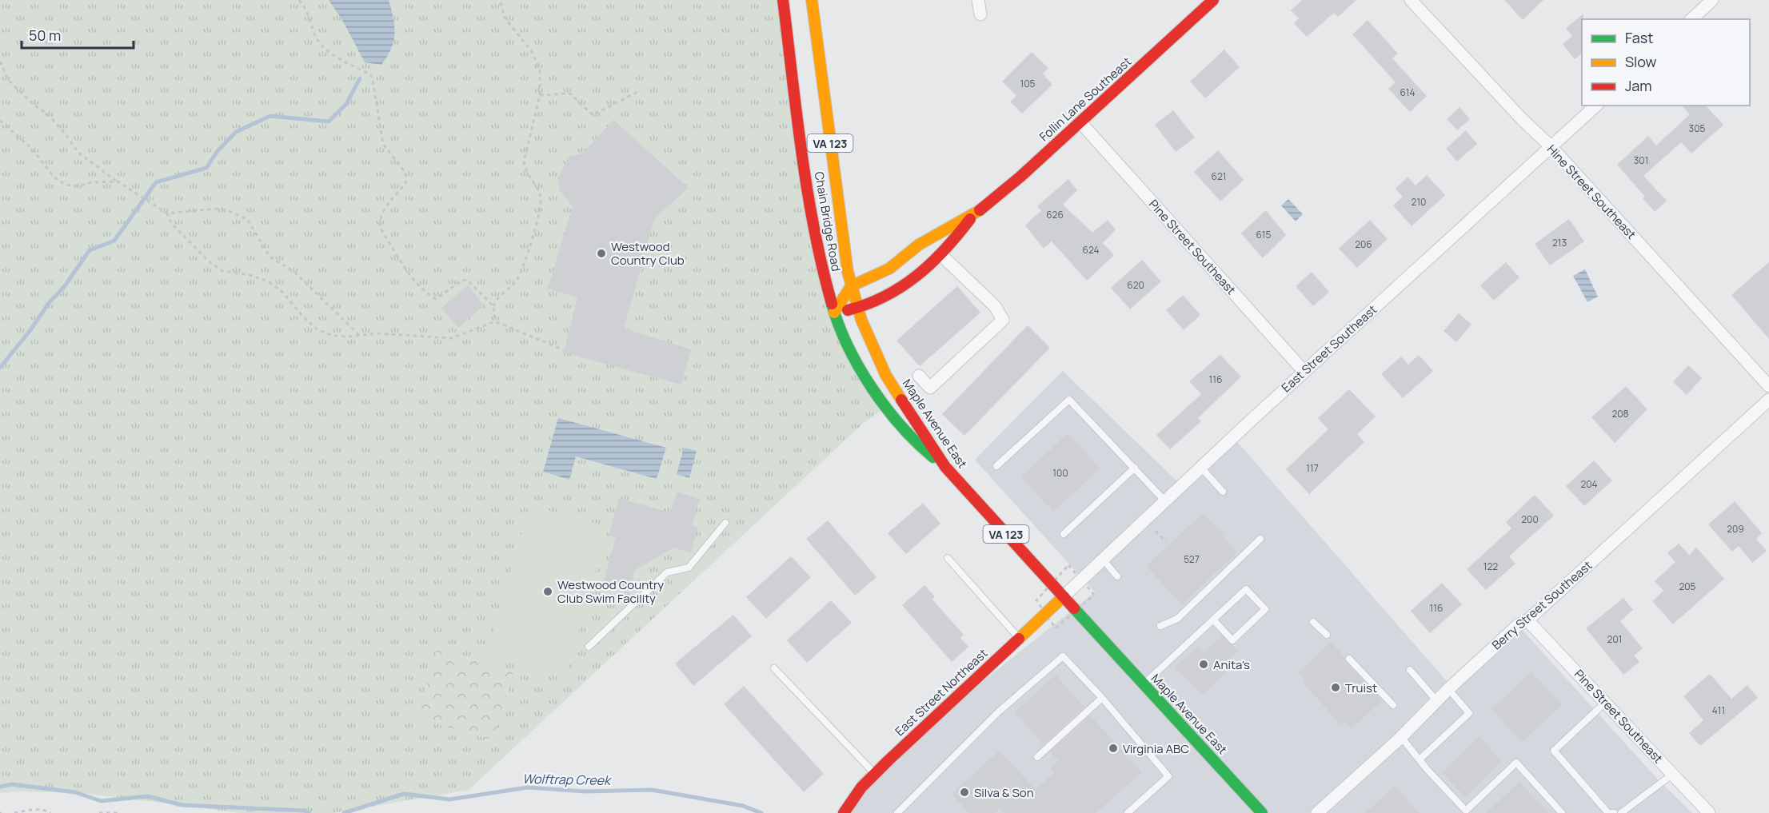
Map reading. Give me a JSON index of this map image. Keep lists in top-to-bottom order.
{
  "streets": {
    "main road": [
      "Follin Lane Southeast",
      "VA 123",
      "Chain Bridge Road",
      "Maple Avenue East",
      "East Street Northeast"
    ],
    "street": [
      "Hine Street Southeast",
      "Pine Street Southeast",
      "East Street Southeast",
      "Berry Street Southeast"
    ]
  },
  "crossings": [
    ["Follin Lane Southeast", "Chain Bridge Road"],
    ["Follin Lane Southeast", "Pine Street Southeast"],
    ["Follin Lane Southeast", "Maple Avenue East"],
    ["Hine Street Southeast", "East Street Southeast"],
    ["Chain Bridge Road", "Maple Avenue East"],
    ["Pine Street Southeast", "East Street Southeast"],
    ["Pine Street Southeast", "Berry Street Southeast"],
    ["East Street Southeast", "Maple Avenue East"],
    ["East Street Southeast", "East Street Northeast"],
    ["Maple Avenue East", "East Street Northeast"]
  ],
  "water": ["Wolftrap Creek"],
  "places": [
    "Westwood Country Club",
    "Westwood Country Club Swim Facility",
    "Anita's",
    "Truist",
    "Virginia ABC",
    "Silva & Son"
  ],
  "house_numbers": [
    "105",
    "614",
    "305",
    "301",
    "621",
    "210",
    "626",
    "615",
    "213",
    "206",
    "624",
    "620",
    "116",
    "208",
    "117",
    "100",
    "204",
    "200",
    "209",
    "527",
    "122",
    "205",
    "116",
    "201",
    "411"
  ],
  "legend": ["Fast", "Slow", "Jam"],
  "scale_bar": "50 m"
}
